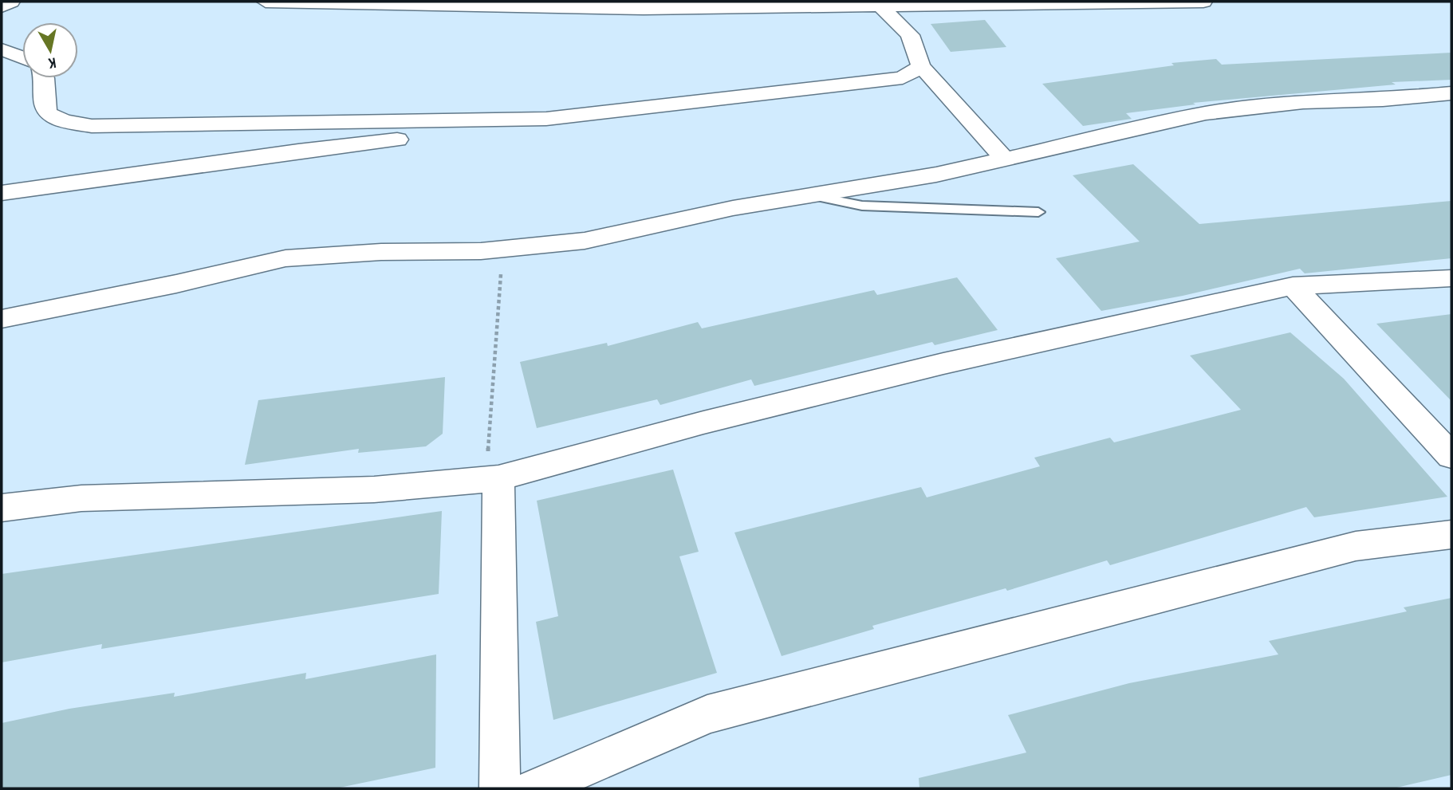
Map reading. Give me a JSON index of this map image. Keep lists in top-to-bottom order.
{
  "north": "bottom"
}
